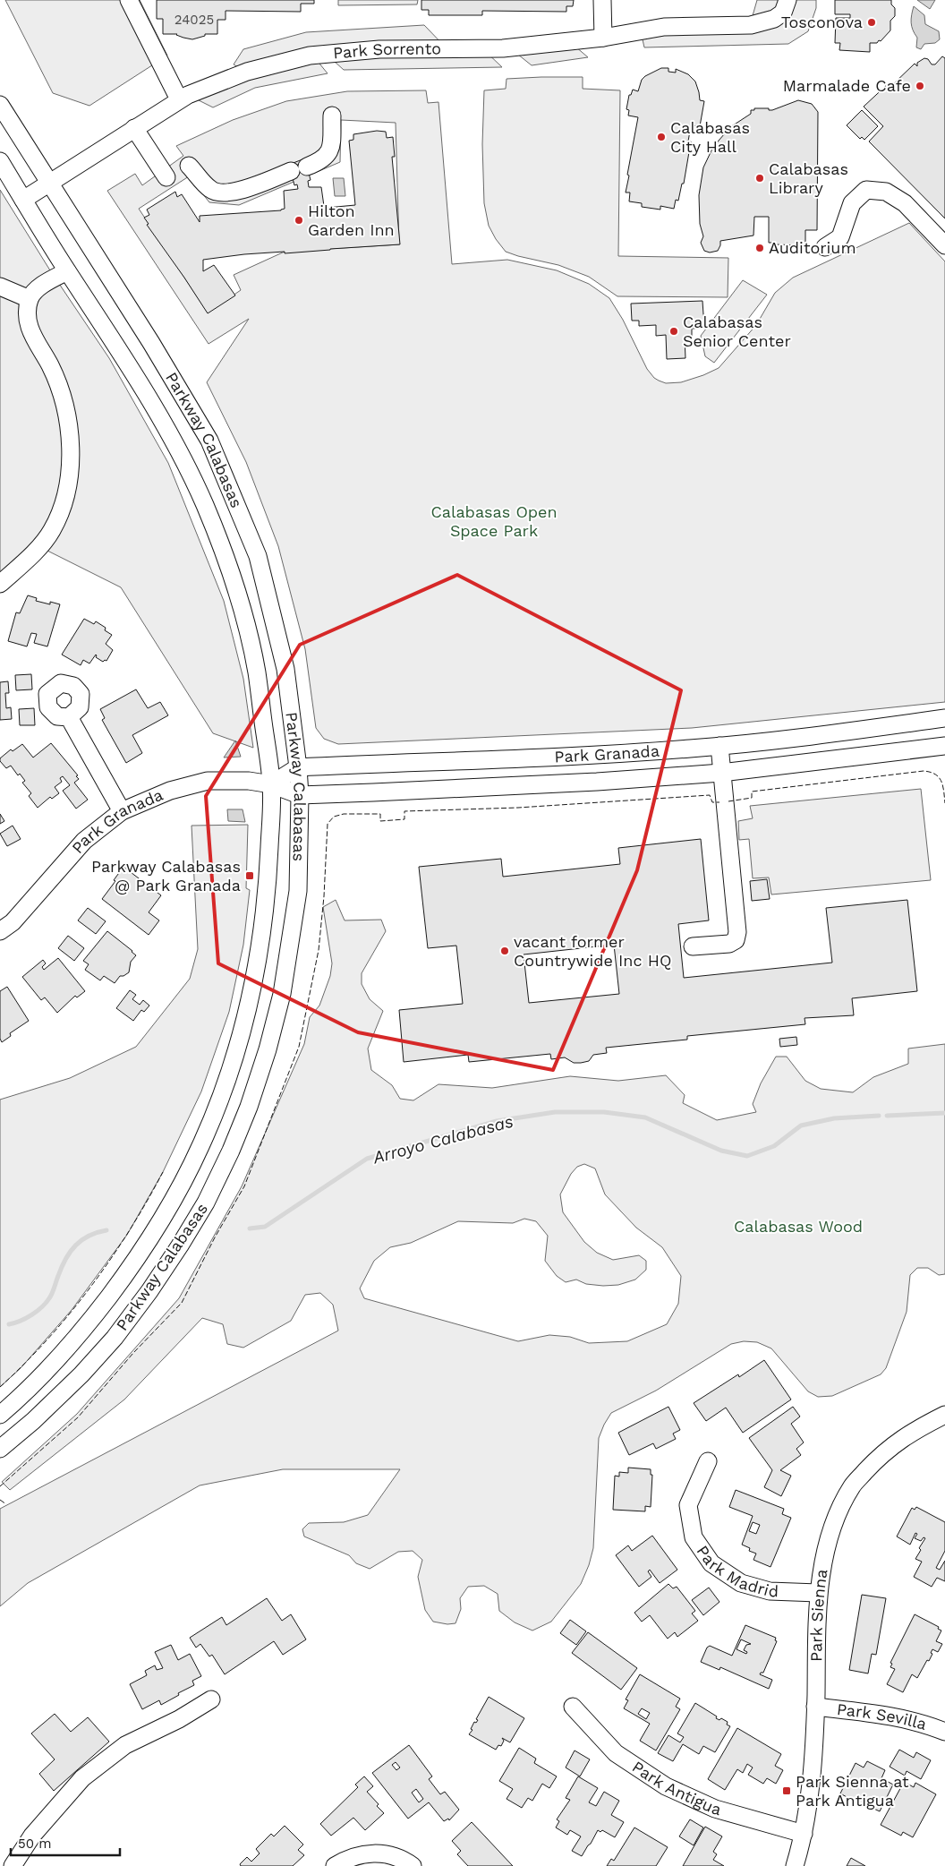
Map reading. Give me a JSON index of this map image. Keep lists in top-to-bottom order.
{
  "streets": {
    "street": [
      "Park Sorrento",
      "Parkway Calabasas",
      "Park Granada",
      "Park Madrid",
      "Park Sienna",
      "Park Sevilla",
      "Park Antigua"
    ]
  },
  "crossings": [
    ["Park Sorrento", "Parkway Calabasas"],
    ["Parkway Calabasas", "Park Granada"],
    ["Park Madrid", "Park Sienna"],
    ["Park Sienna", "Park Sevilla"],
    ["Park Sienna", "Park Antigua"]
  ],
  "water": ["Arroyo Calabasas"],
  "parks": ["Calabasas Open Space Park", "Calabasas Wood"],
  "places": {
    "other": [
      "Tosconova",
      "Marmalade Cafe",
      "Calabasas City Hall",
      "Calabasas Library",
      "Hilton Garden Inn",
      "Auditorium",
      "Calabasas Senior Center",
      "vacant former Countrywide Inc HQ"
    ],
    "transit": ["Parkway Calabasas @ Park Granada", "Park Sienna at Park Antigua"]
  },
  "house_numbers": ["24025"],
  "scale_bar": "50 m"
}
